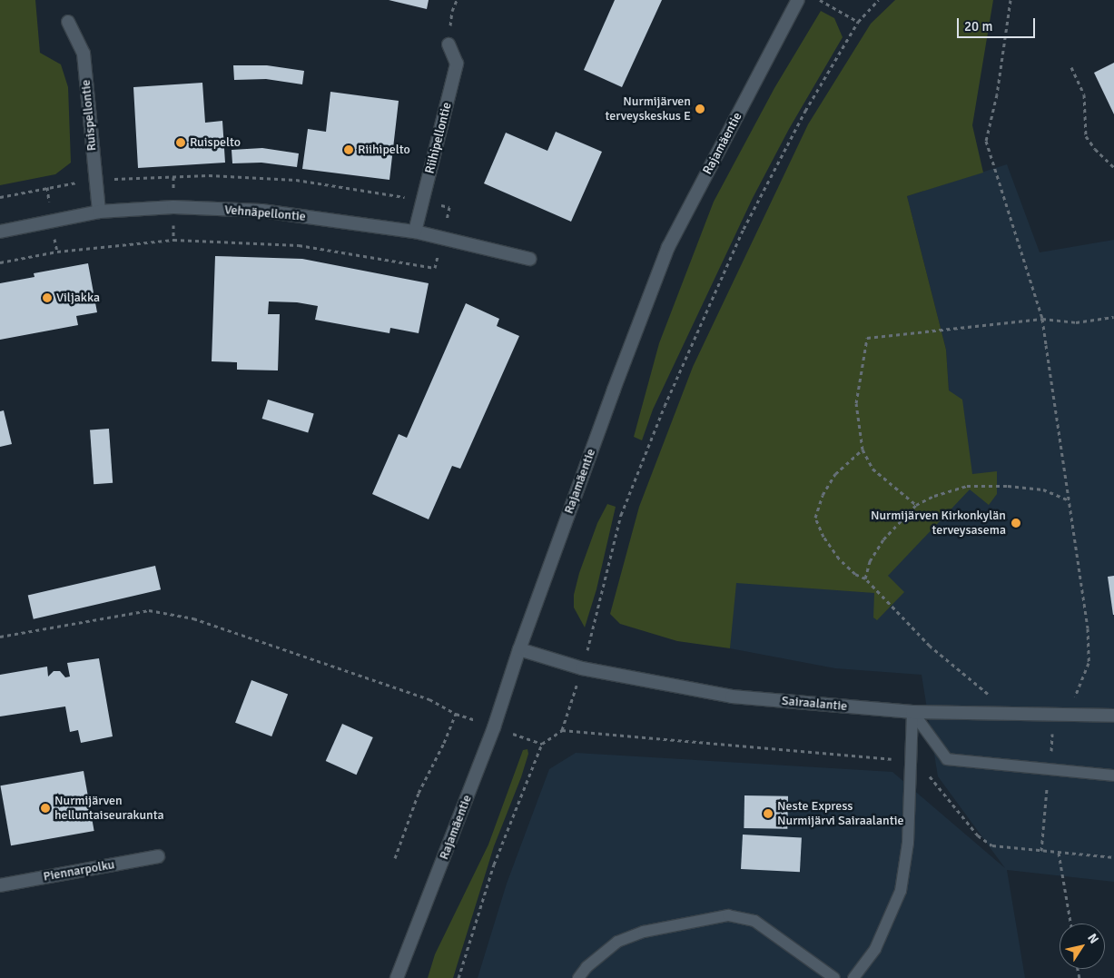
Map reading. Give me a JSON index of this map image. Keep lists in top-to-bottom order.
{
  "streets": {
    "street": [
      "Ruispellontie",
      "Riihipellontie",
      "Rajamäentie",
      "Vehnäpellontie",
      "Sairaalantie",
      "Piennarpolku"
    ]
  },
  "crossings": [
    ["Ruispellontie", "Vehnäpellontie"],
    ["Riihipellontie", "Vehnäpellontie"],
    ["Rajamäentie", "Sairaalantie"]
  ],
  "places": [
    "Nurmijärven terveyskeskus E",
    "Ruispelto",
    "Riihipelto",
    "Viljakka",
    "Nurmijärven Kirkonkylän terveysasema",
    "Nurmijärven helluntaiseurakunta",
    "Neste Express Nurmijärvi Sairaalantie"
  ],
  "scale_bar": "20 m",
  "north": "top right"
}
